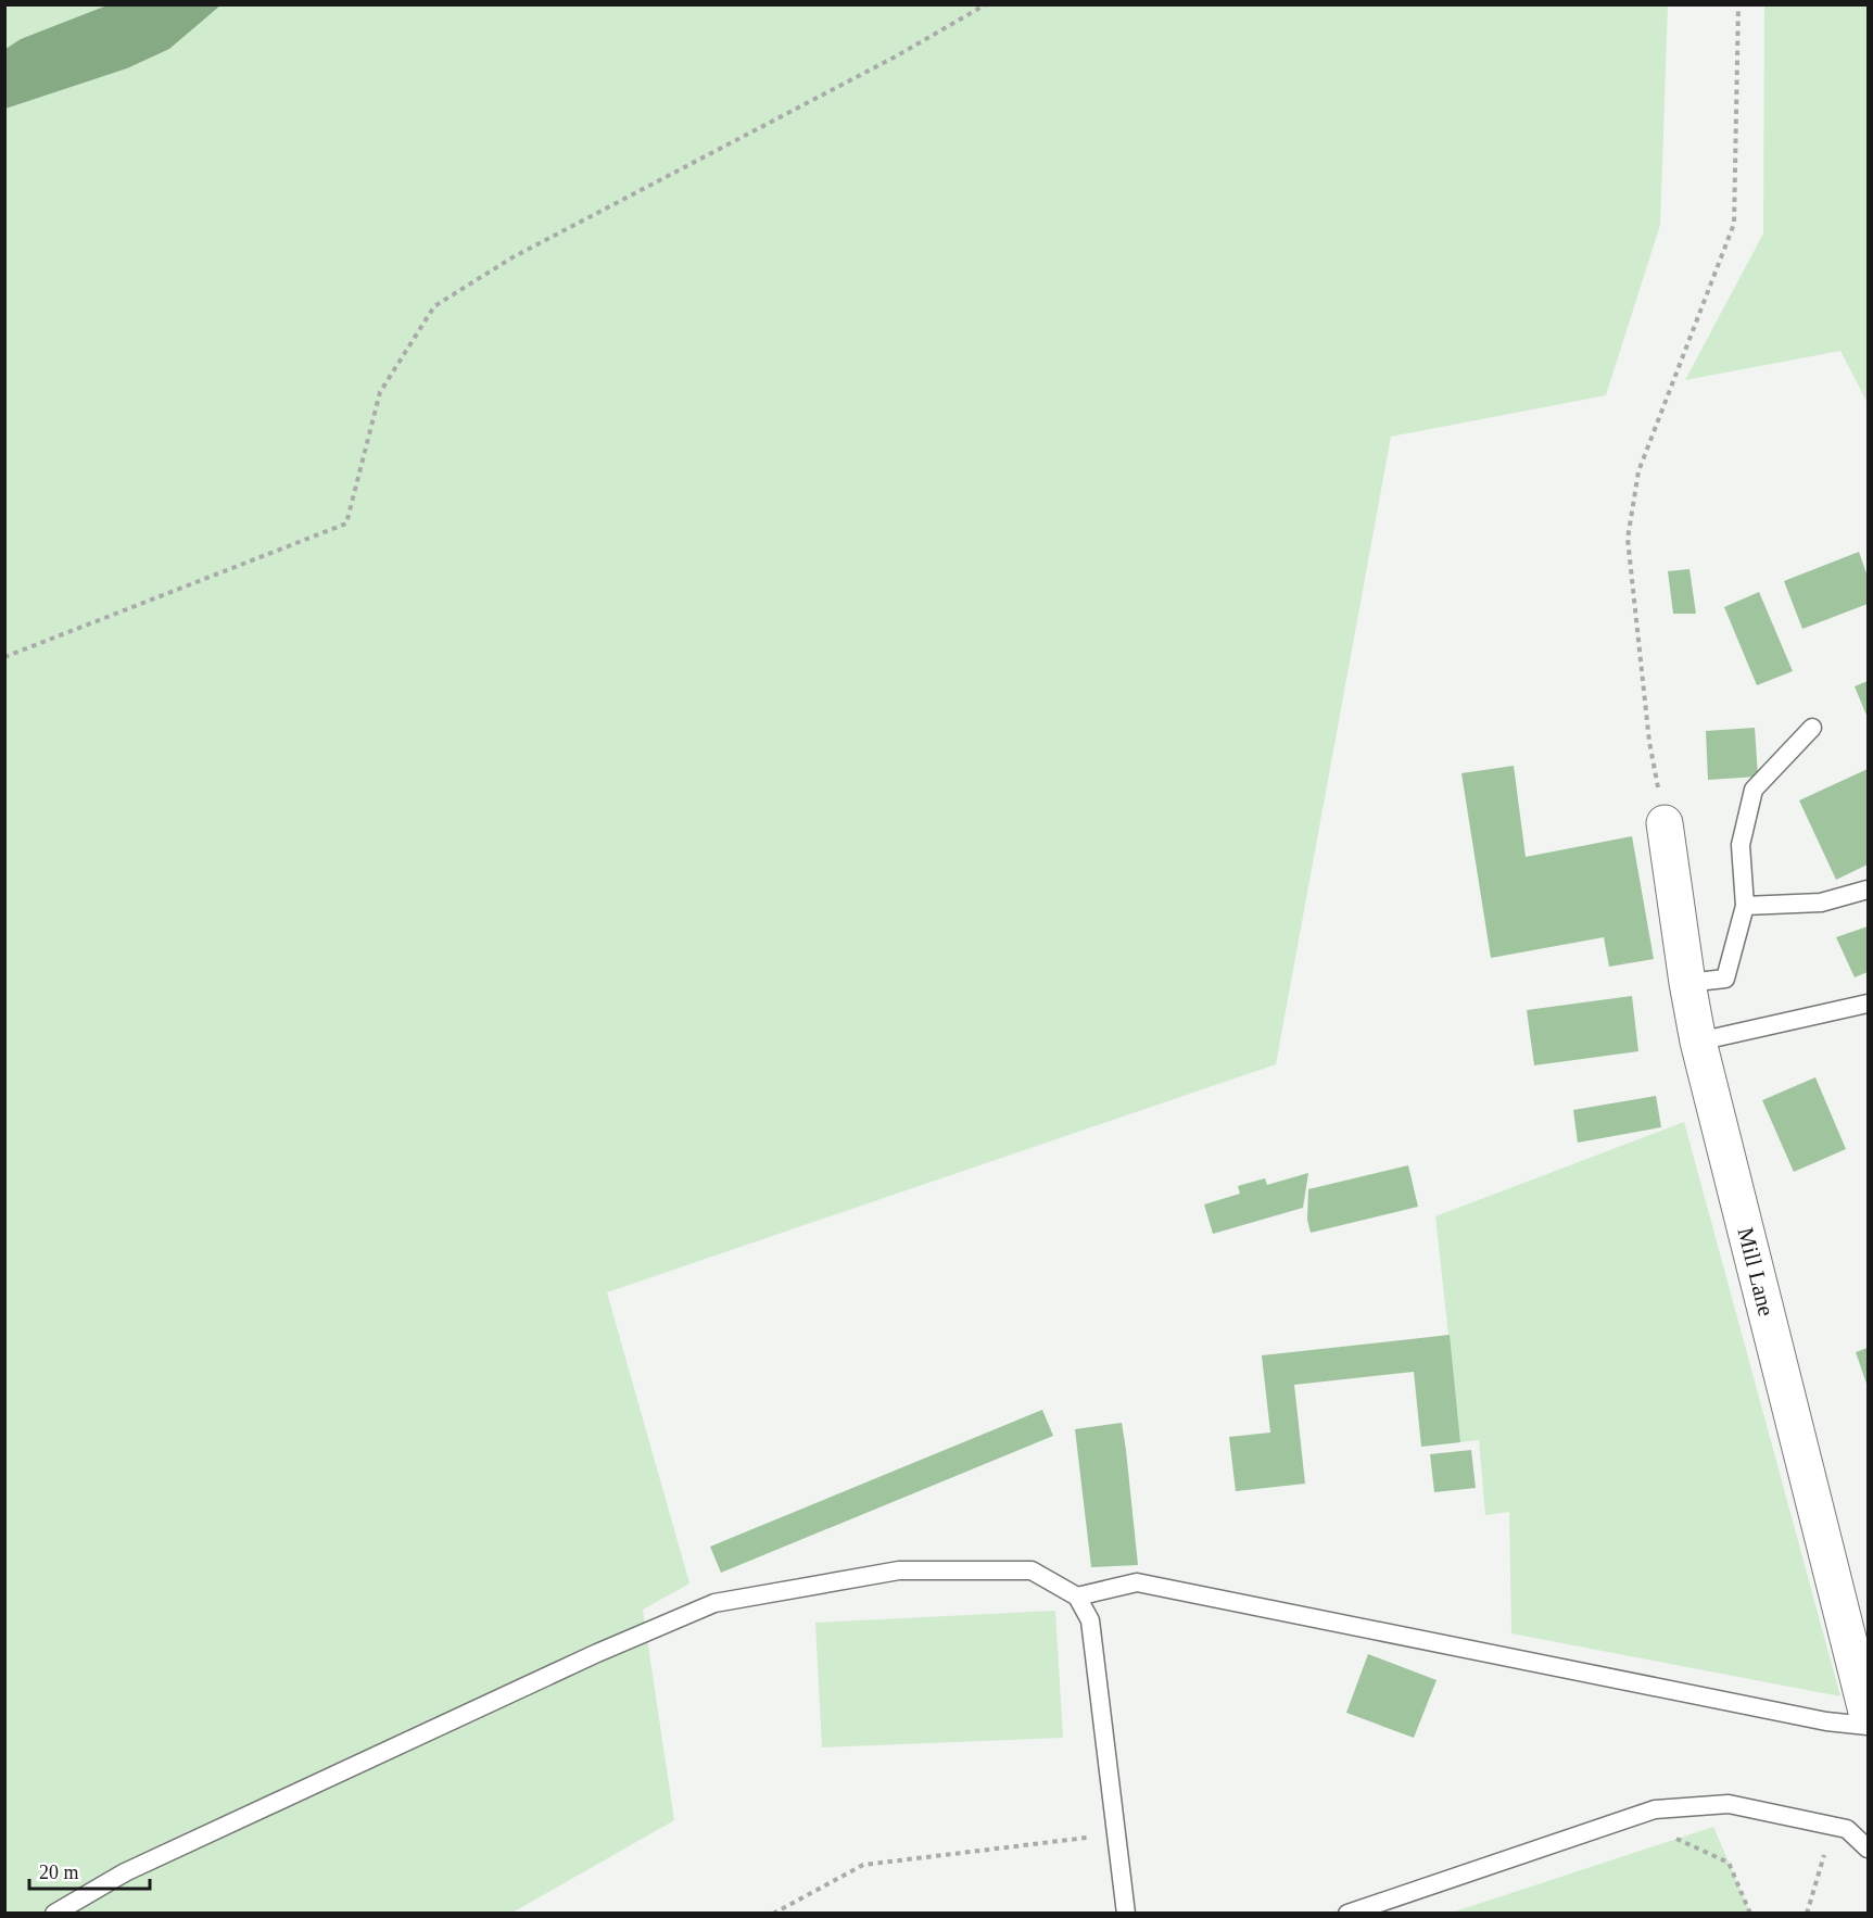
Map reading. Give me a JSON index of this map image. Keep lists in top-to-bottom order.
{
  "streets": {
    "street": ["Mill Lane"]
  },
  "scale_bar": "20 m"
}
